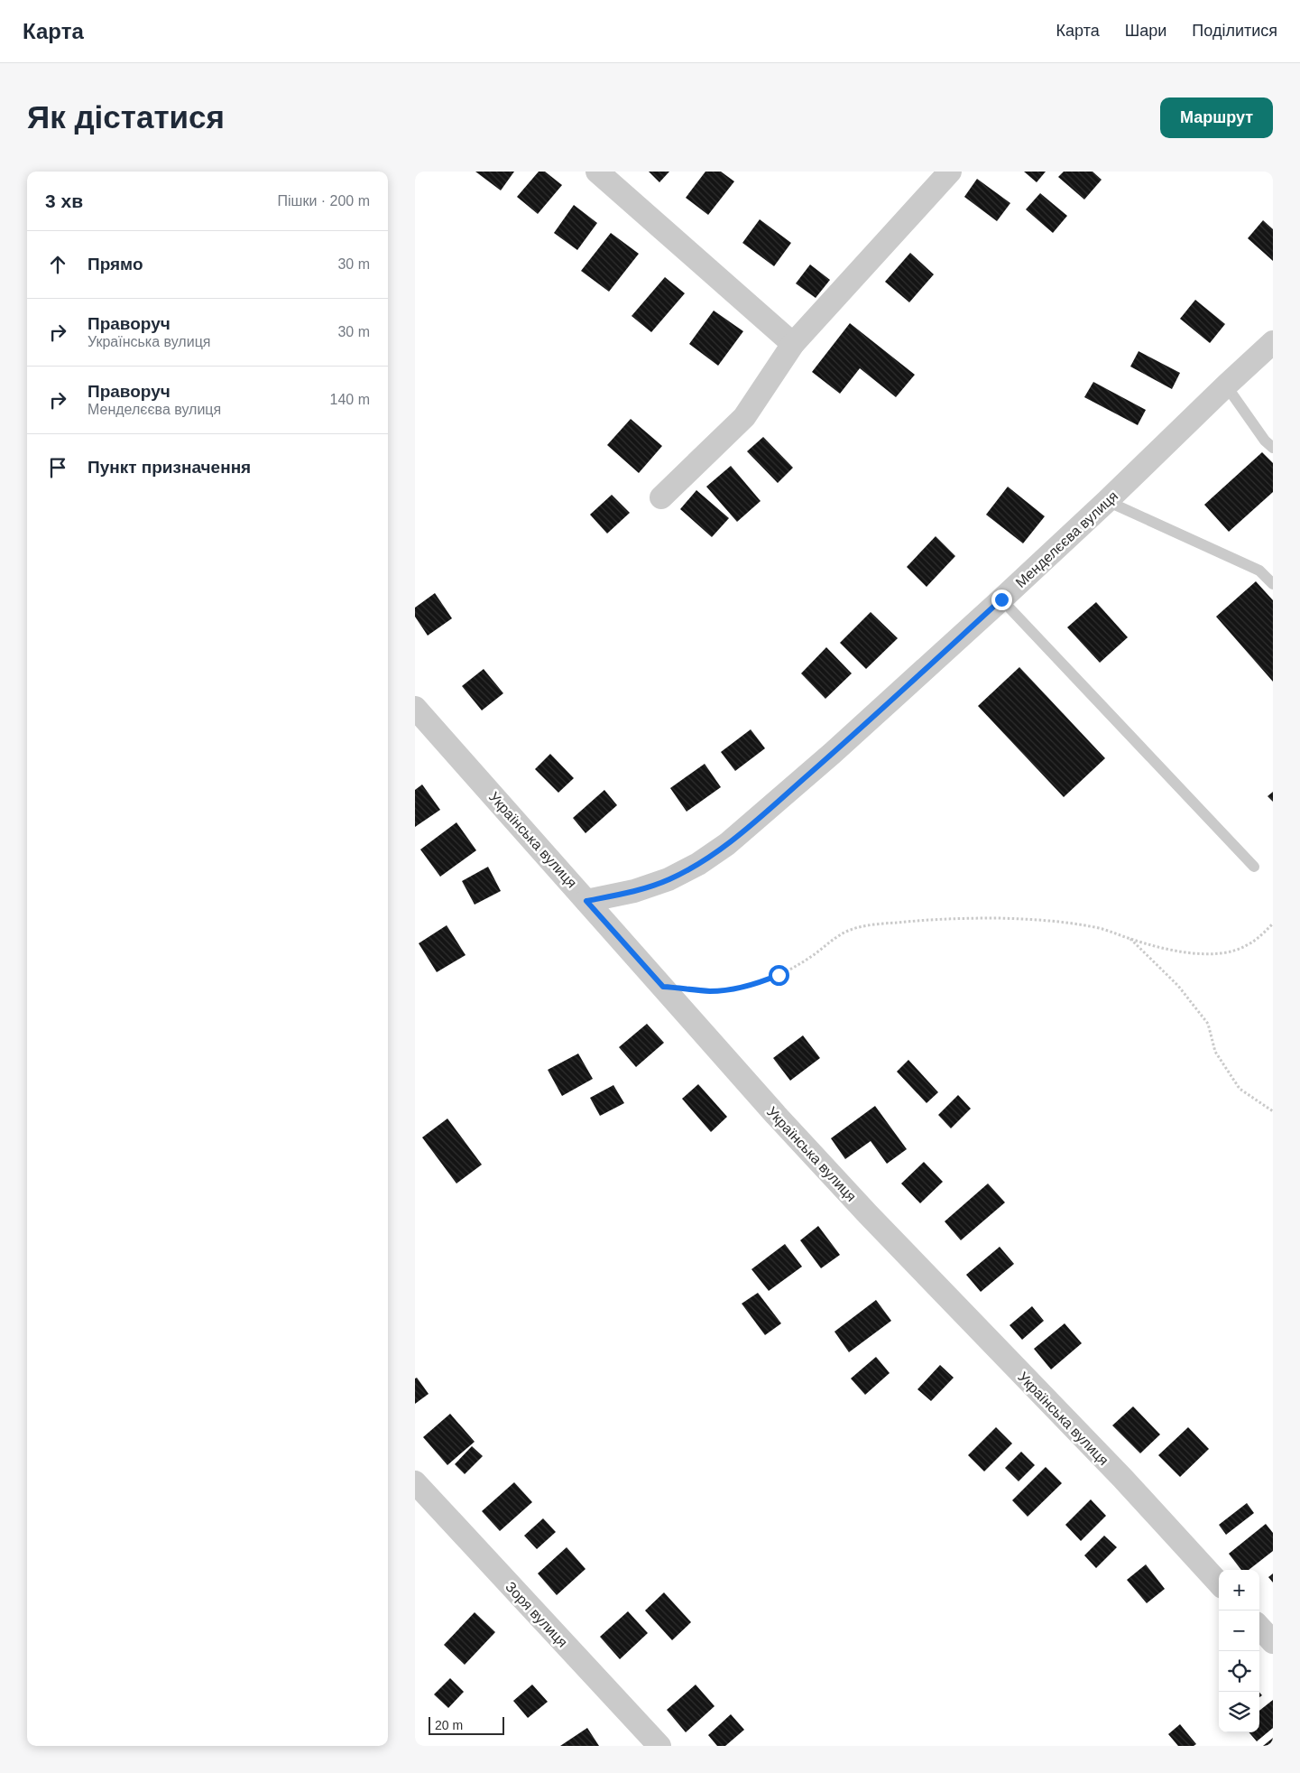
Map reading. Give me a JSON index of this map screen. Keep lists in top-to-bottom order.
{
  "streets": {
    "street": ["Менделєєва вулиця", "Українська вулиця", "Зоря вулиця"]
  },
  "crossings": [
    ["Менделєєва вулиця", "Українська вулиця"]
  ],
  "scale_bar": "20 m",
  "page": {
    "header": "Карта",
    "nav": ["Карта", "Шари", "Поділитися"],
    "buttons": "Маршрут",
    "title": "Як дістатися",
    "heading": ["3 хв", "Пішки · 200 m"],
    "list": [
      ["Прямо", "30 m"],
      ["Праворуч", "Українська вулиця", "30 m"],
      ["Праворуч", "Менделєєва вулиця", "140 m"],
      "Пункт призначення"
    ],
    "map_buttons": ["+", "−"],
    "scale": "20 m"
  }
}
